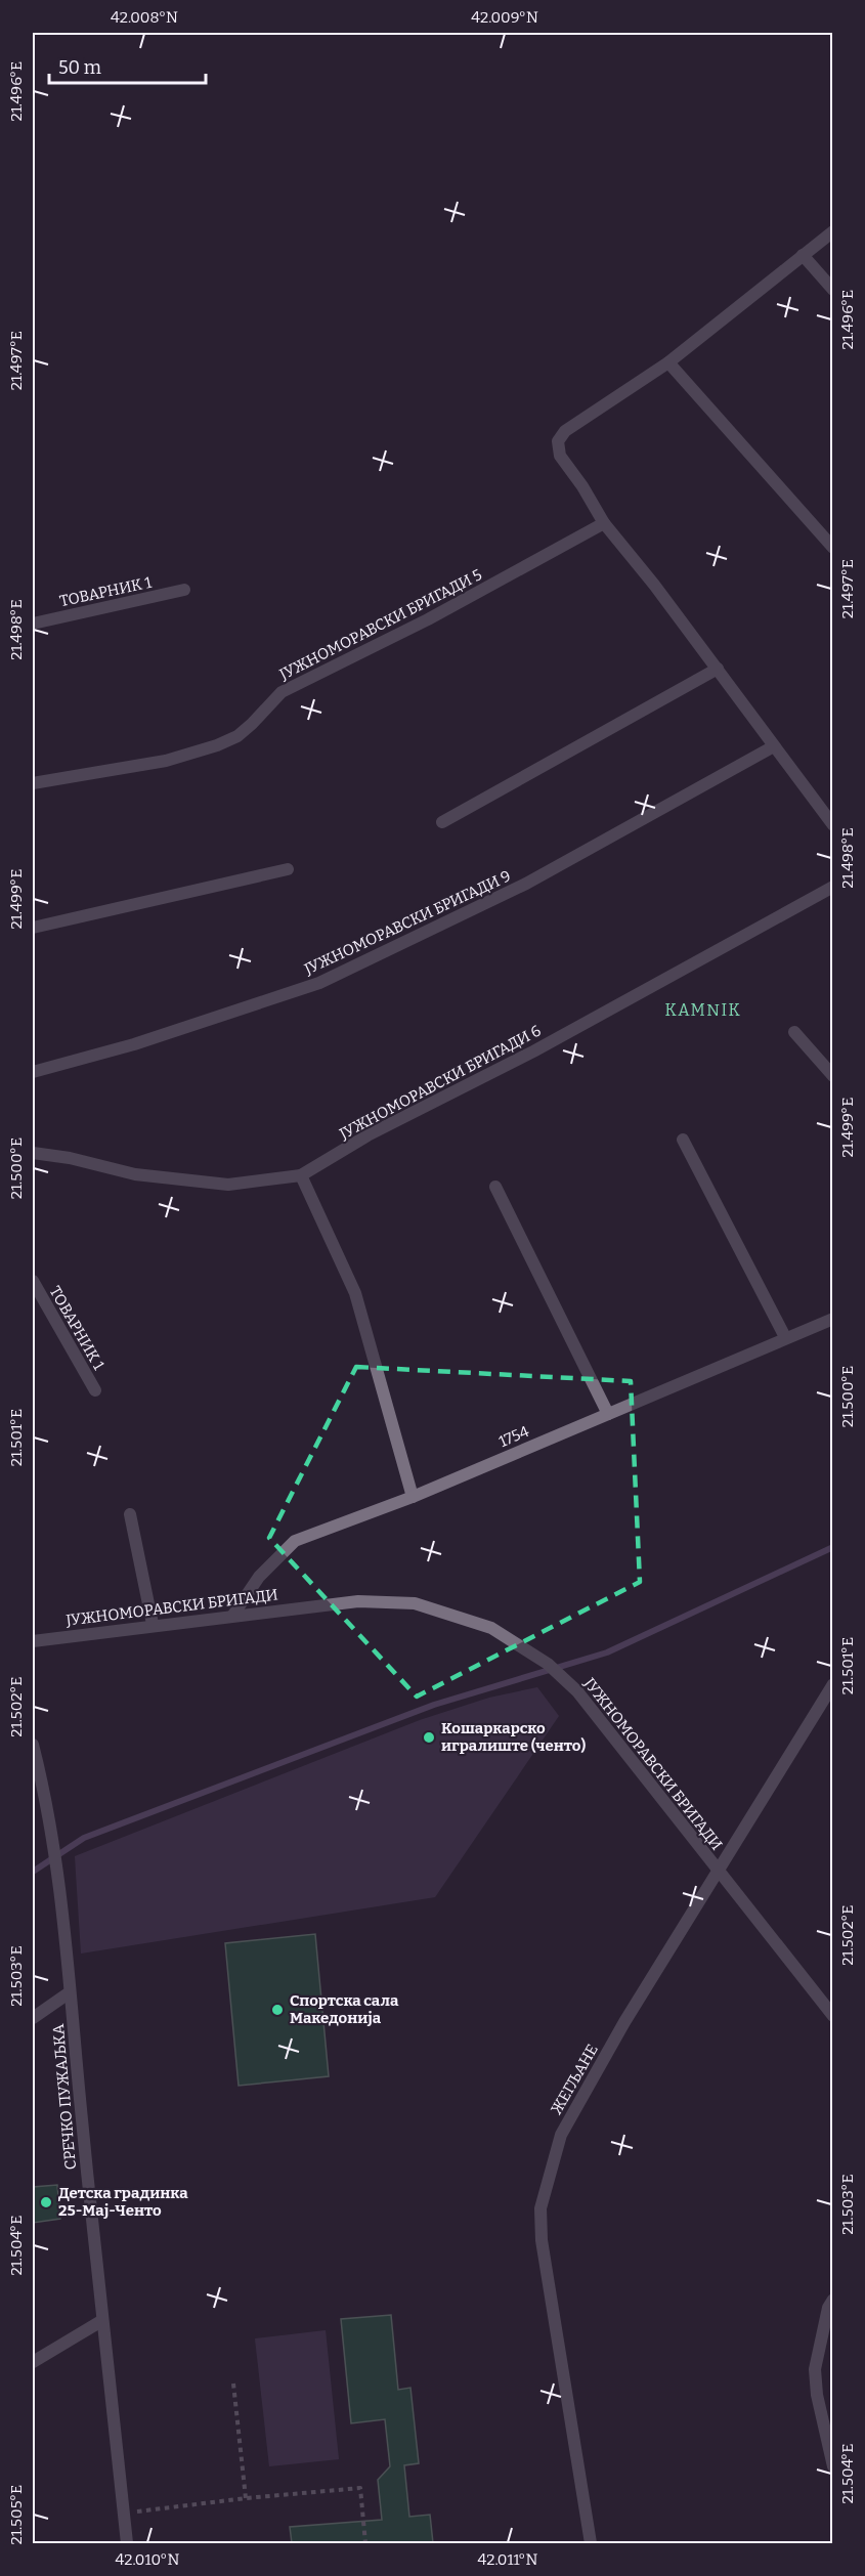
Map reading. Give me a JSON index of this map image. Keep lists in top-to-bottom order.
{
  "streets": {
    "street": [
      "ТОВАРНИК 1",
      "ЈУЖНОМОРАВСКИ БРИГАДИ 5",
      "ЈУЖНОМОРАВСКИ БРИГАДИ 9",
      "ЈУЖНОМОРАВСКИ БРИГАДИ 6",
      "1754",
      "ЈУЖНОМОРАВСКИ БРИГАДИ",
      "ЖЕГЉАНЕ",
      "СРЕЧКО ПУЖАЉКА"
    ]
  },
  "crossings": [
    ["1754", "ЈУЖНОМОРАВСКИ БРИГАДИ"],
    ["ЈУЖНОМОРАВСКИ БРИГАДИ", "ЖЕГЉАНЕ"]
  ],
  "districts": ["KAMNIK"],
  "places": ["Кошаркарско игралиште (ченто)", "Спортска сала Македонија", "Детска градинка 25-Мај-Ченто"],
  "scale_bar": "50 m",
  "coordinates": [
    "42.008°N",
    "42.009°N",
    "21.496°E",
    "21.497°E",
    "21.498°E",
    "21.499°E",
    "21.500°E",
    "21.501°E",
    "21.502°E",
    "21.503°E",
    "21.504°E",
    "21.505°E",
    "42.010°N",
    "42.011°N"
  ]
}
